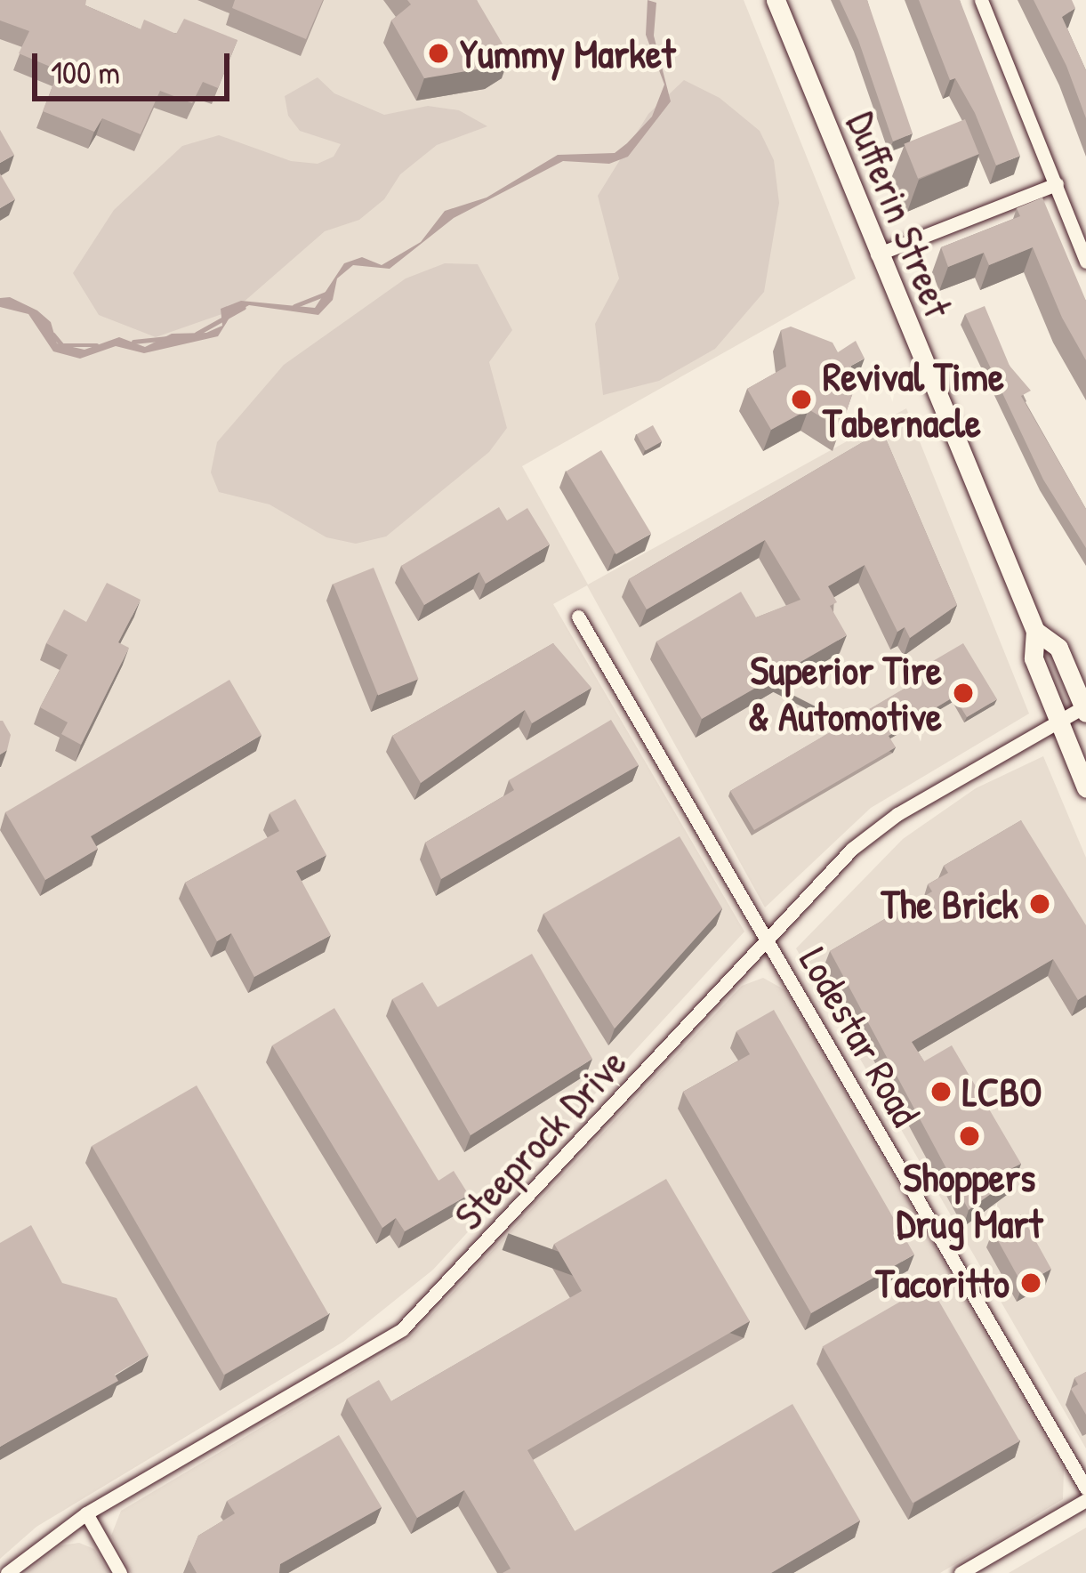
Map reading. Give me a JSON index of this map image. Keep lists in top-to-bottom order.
{
  "streets": {
    "main road": ["Dufferin Street"],
    "street": ["Lodestar Road", "Steeprock Drive"]
  },
  "crossings": [
    ["Dufferin Street", "Steeprock Drive"],
    ["Lodestar Road", "Steeprock Drive"]
  ],
  "places": [
    "Yummy Market",
    "Revival Time Tabernacle",
    "Superior Tire & Automotive",
    "The Brick",
    "LCBO",
    "Shoppers Drug Mart",
    "Tacoritto"
  ],
  "scale_bar": "100 m"
}
